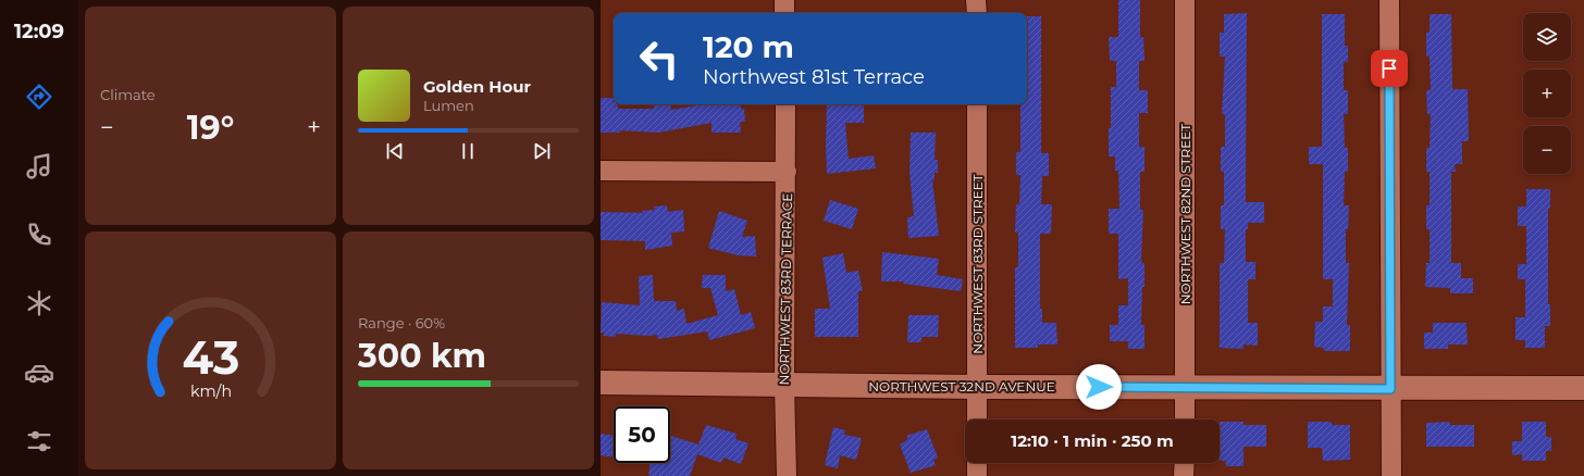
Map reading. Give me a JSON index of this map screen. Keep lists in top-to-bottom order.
{
  "streets": {
    "main road": ["NORTHWEST 32ND AVENUE"],
    "street": ["NORTHWEST 82ND STREET", "NORTHWEST 83RD STREET", "NORTHWEST 83RD TERRACE"]
  },
  "crossings": [
    ["NORTHWEST 82ND STREET", "NORTHWEST 32ND AVENUE"],
    ["NORTHWEST 83RD STREET", "NORTHWEST 32ND AVENUE"],
    ["NORTHWEST 83RD TERRACE", "NORTHWEST 32ND AVENUE"]
  ],
  "page": {
    "tabs": "12:09",
    "tile": [
      "Climate",
      ["Range · 60%", "300 km"]
    ],
    "map_buttons": ["+", "−"],
    "turn": ["120 m", "Northwest 81st Terrace"],
    "song": ["Golden Hour", "Lumen"],
    "heat": ["−", "19°", "+"],
    "limit": "50",
    "trip": "12:10 · 1 min · 250 m",
    "gauge": ["43", "km/h"]
  }
}
